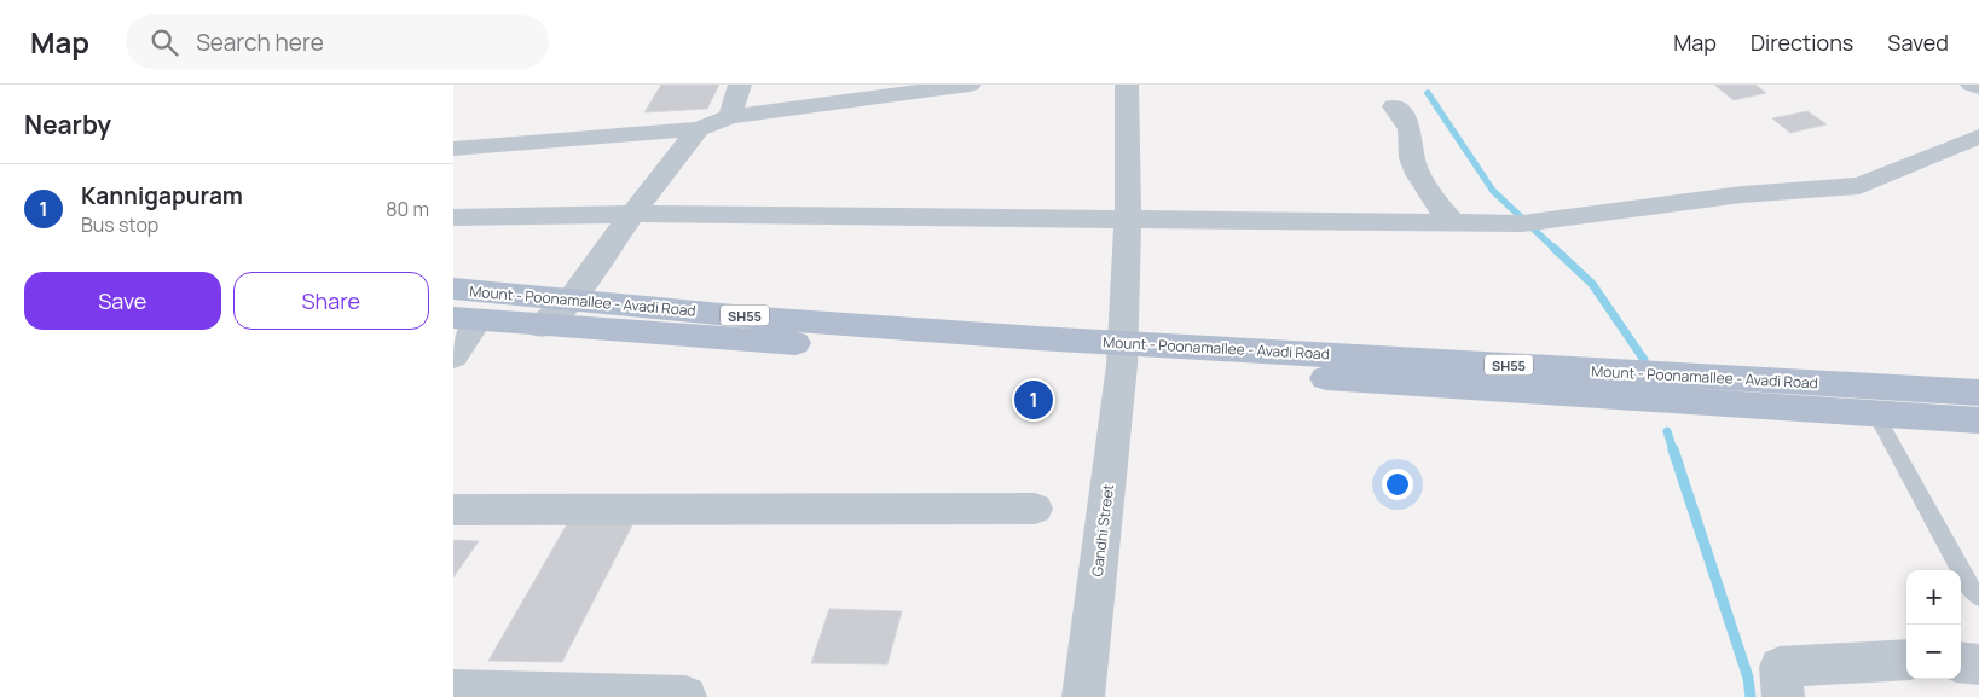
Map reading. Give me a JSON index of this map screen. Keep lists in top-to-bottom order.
{
  "streets": {
    "main road": ["Mount - Poonamallee - Avadi Road", "SH55"],
    "street": ["Gandhi Street"]
  },
  "crossings": [
    ["Mount - Poonamallee - Avadi Road", "Gandhi Street"]
  ],
  "page": {
    "header": "Map",
    "search": "Search here",
    "nav": ["Map", "Directions", "Saved"],
    "heading": "Nearby",
    "list": [
      {
        "mark": "1",
        "name": "Kannigapuram",
        "note": "Bus stop",
        "value": "80 m"
      }
    ],
    "buttons": ["Save", "Share"],
    "pins": "1",
    "map_buttons": ["+", "−"]
  }
}
